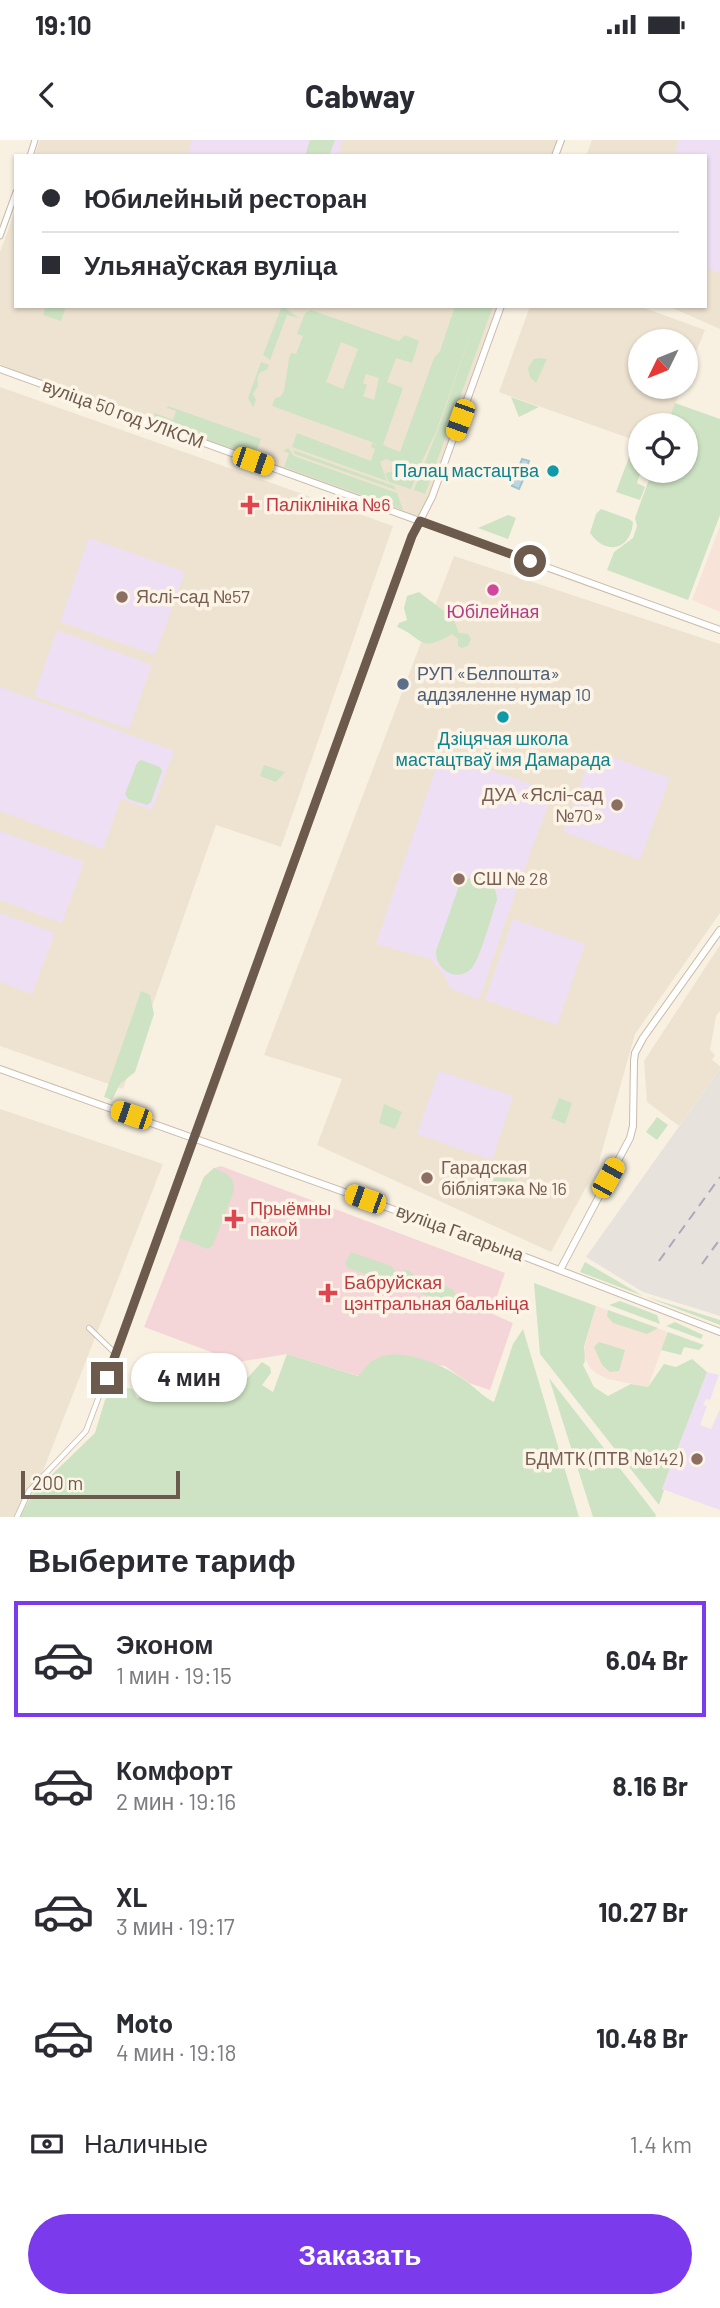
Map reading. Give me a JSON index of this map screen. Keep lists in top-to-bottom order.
{
  "streets": {
    "main road": ["вуліца 50 год УЛКСМ", "вуліца Гагарына"]
  },
  "places": {
    "other": [
      "Палац мастацтва",
      "Юбілейная",
      "Яслі-сад №57",
      "РУП «Белпошта» аддзяленне нумар 10",
      "Дзіцячая школа мастацтваў імя Дамарада",
      "ДУА «Яслі-сад №70»",
      "СШ № 28",
      "Гарадская бібліятэка № 16",
      "БДМТК (ПТВ №142)"
    ],
    "health": ["Паліклініка №6", "Прыёмны пакой", "Бабруйская цэнтральная бальніца"]
  },
  "scale_bar": "200 m",
  "north": "bottom left",
  "page": {
    "status": "19:10",
    "header": "Cabway",
    "banner": ["Юбилейный ресторан", "Ульянаўская вуліца"],
    "bubble": "4 мин",
    "scale": "200 m",
    "heading": "Выберите тариф",
    "list": [
      {
        "name": "Эконом",
        "note": "1 мин · 19:15",
        "value": "6.04 Br"
      },
      {
        "name": "Комфорт",
        "note": "2 мин · 19:16",
        "value": "8.16 Br"
      },
      {
        "name": "XL",
        "note": "3 мин · 19:17",
        "value": "10.27 Br"
      },
      {
        "name": "Moto",
        "note": "4 мин · 19:18",
        "value": "10.48 Br"
      }
    ],
    "pay": ["Наличные", "1.4 km"],
    "buttons": "Заказать"
  }
}
